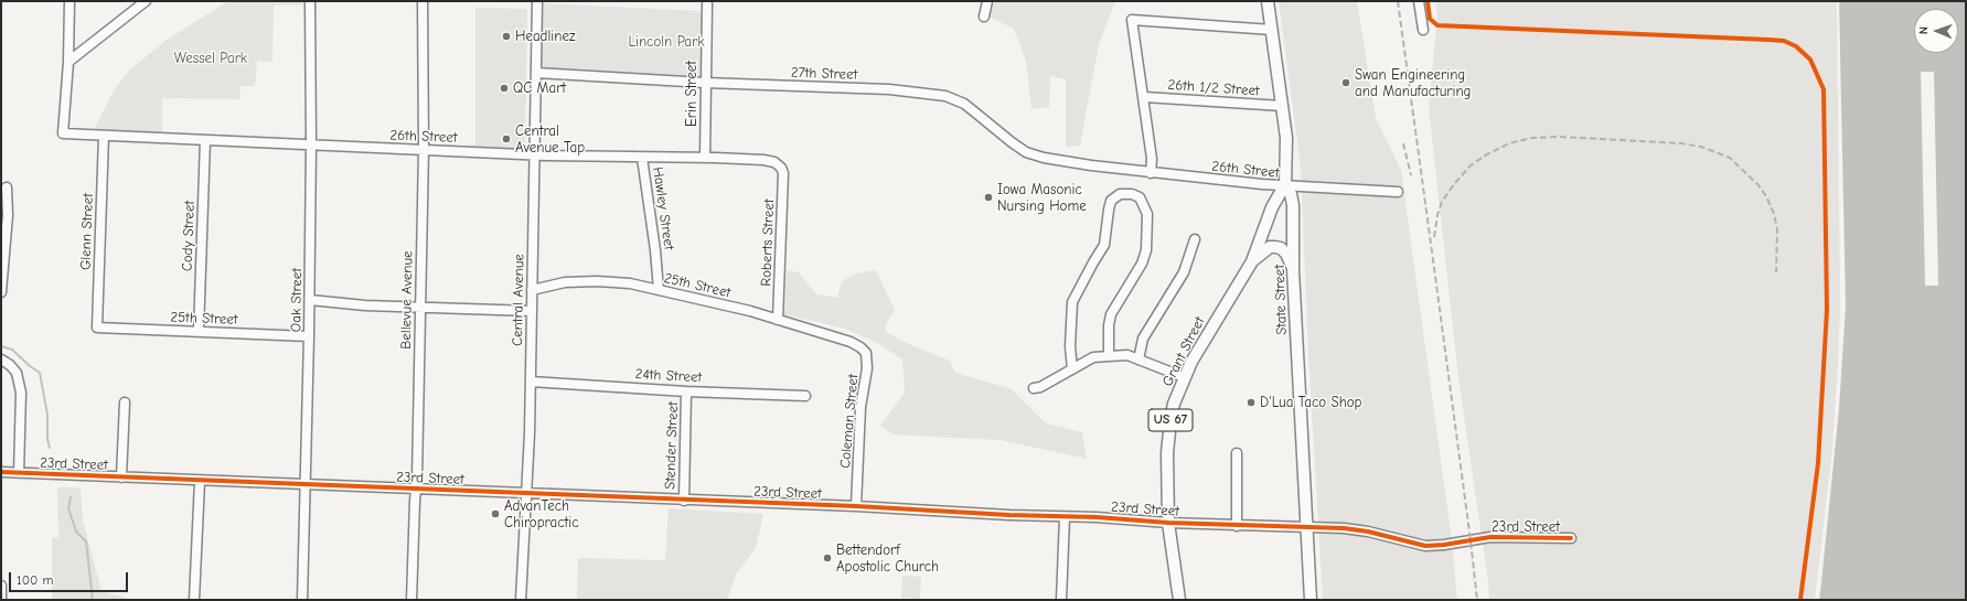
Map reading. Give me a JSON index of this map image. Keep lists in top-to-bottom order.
{
  "streets": {
    "main road": ["State Street", "Grant Street", "US 67"],
    "street": [
      "27th Street",
      "26th 1/2 Street",
      "Erin Street",
      "26th Street",
      "Hawley Street",
      "Glenn Street",
      "Cody Street",
      "Roberts Street",
      "25th Street",
      "Oak Street",
      "Bellevue Avenue",
      "Central Avenue",
      "24th Street",
      "Coleman Street",
      "Stender Street",
      "23rd Street"
    ]
  },
  "crossings": [
    ["27th Street", "Erin Street"],
    ["27th Street", "26th Street"],
    ["27th Street", "Central Avenue"],
    ["26th 1/2 Street", "State Street"],
    ["Erin Street", "26th Street"],
    ["26th Street", "Hawley Street"],
    ["26th Street", "Glenn Street"],
    ["26th Street", "Cody Street"],
    ["26th Street", "Roberts Street"],
    ["26th Street", "Oak Street"],
    ["26th Street", "Bellevue Avenue"],
    ["26th Street", "Central Avenue"],
    ["26th Street", "State Street"],
    ["26th Street", "Grant Street"],
    ["Hawley Street", "25th Street"],
    ["Glenn Street", "25th Street"],
    ["Cody Street", "25th Street"],
    ["Roberts Street", "25th Street"],
    ["25th Street", "Oak Street"],
    ["25th Street", "Central Avenue"],
    ["25th Street", "Coleman Street"],
    ["Oak Street", "23rd Street"],
    ["Bellevue Avenue", "23rd Street"],
    ["Central Avenue", "24th Street"],
    ["Central Avenue", "23rd Street"],
    ["State Street", "Grant Street"],
    ["State Street", "23rd Street"],
    ["Grant Street", "23rd Street"],
    ["24th Street", "Stender Street"],
    ["Coleman Street", "23rd Street"],
    ["Stender Street", "23rd Street"]
  ],
  "parks": ["Lincoln Park", "Wessel Park"],
  "places": [
    "Headlinez",
    "Swan Engineering and Manufacturing",
    "QC Mart",
    "Central Avenue Tap",
    "Iowa Masonic Nursing Home",
    "D'Lua Taco Shop",
    "AdvanTech Chiropractic",
    "Bettendorf Apostolic Church"
  ],
  "scale_bar": "100 m",
  "north": "left"
}
